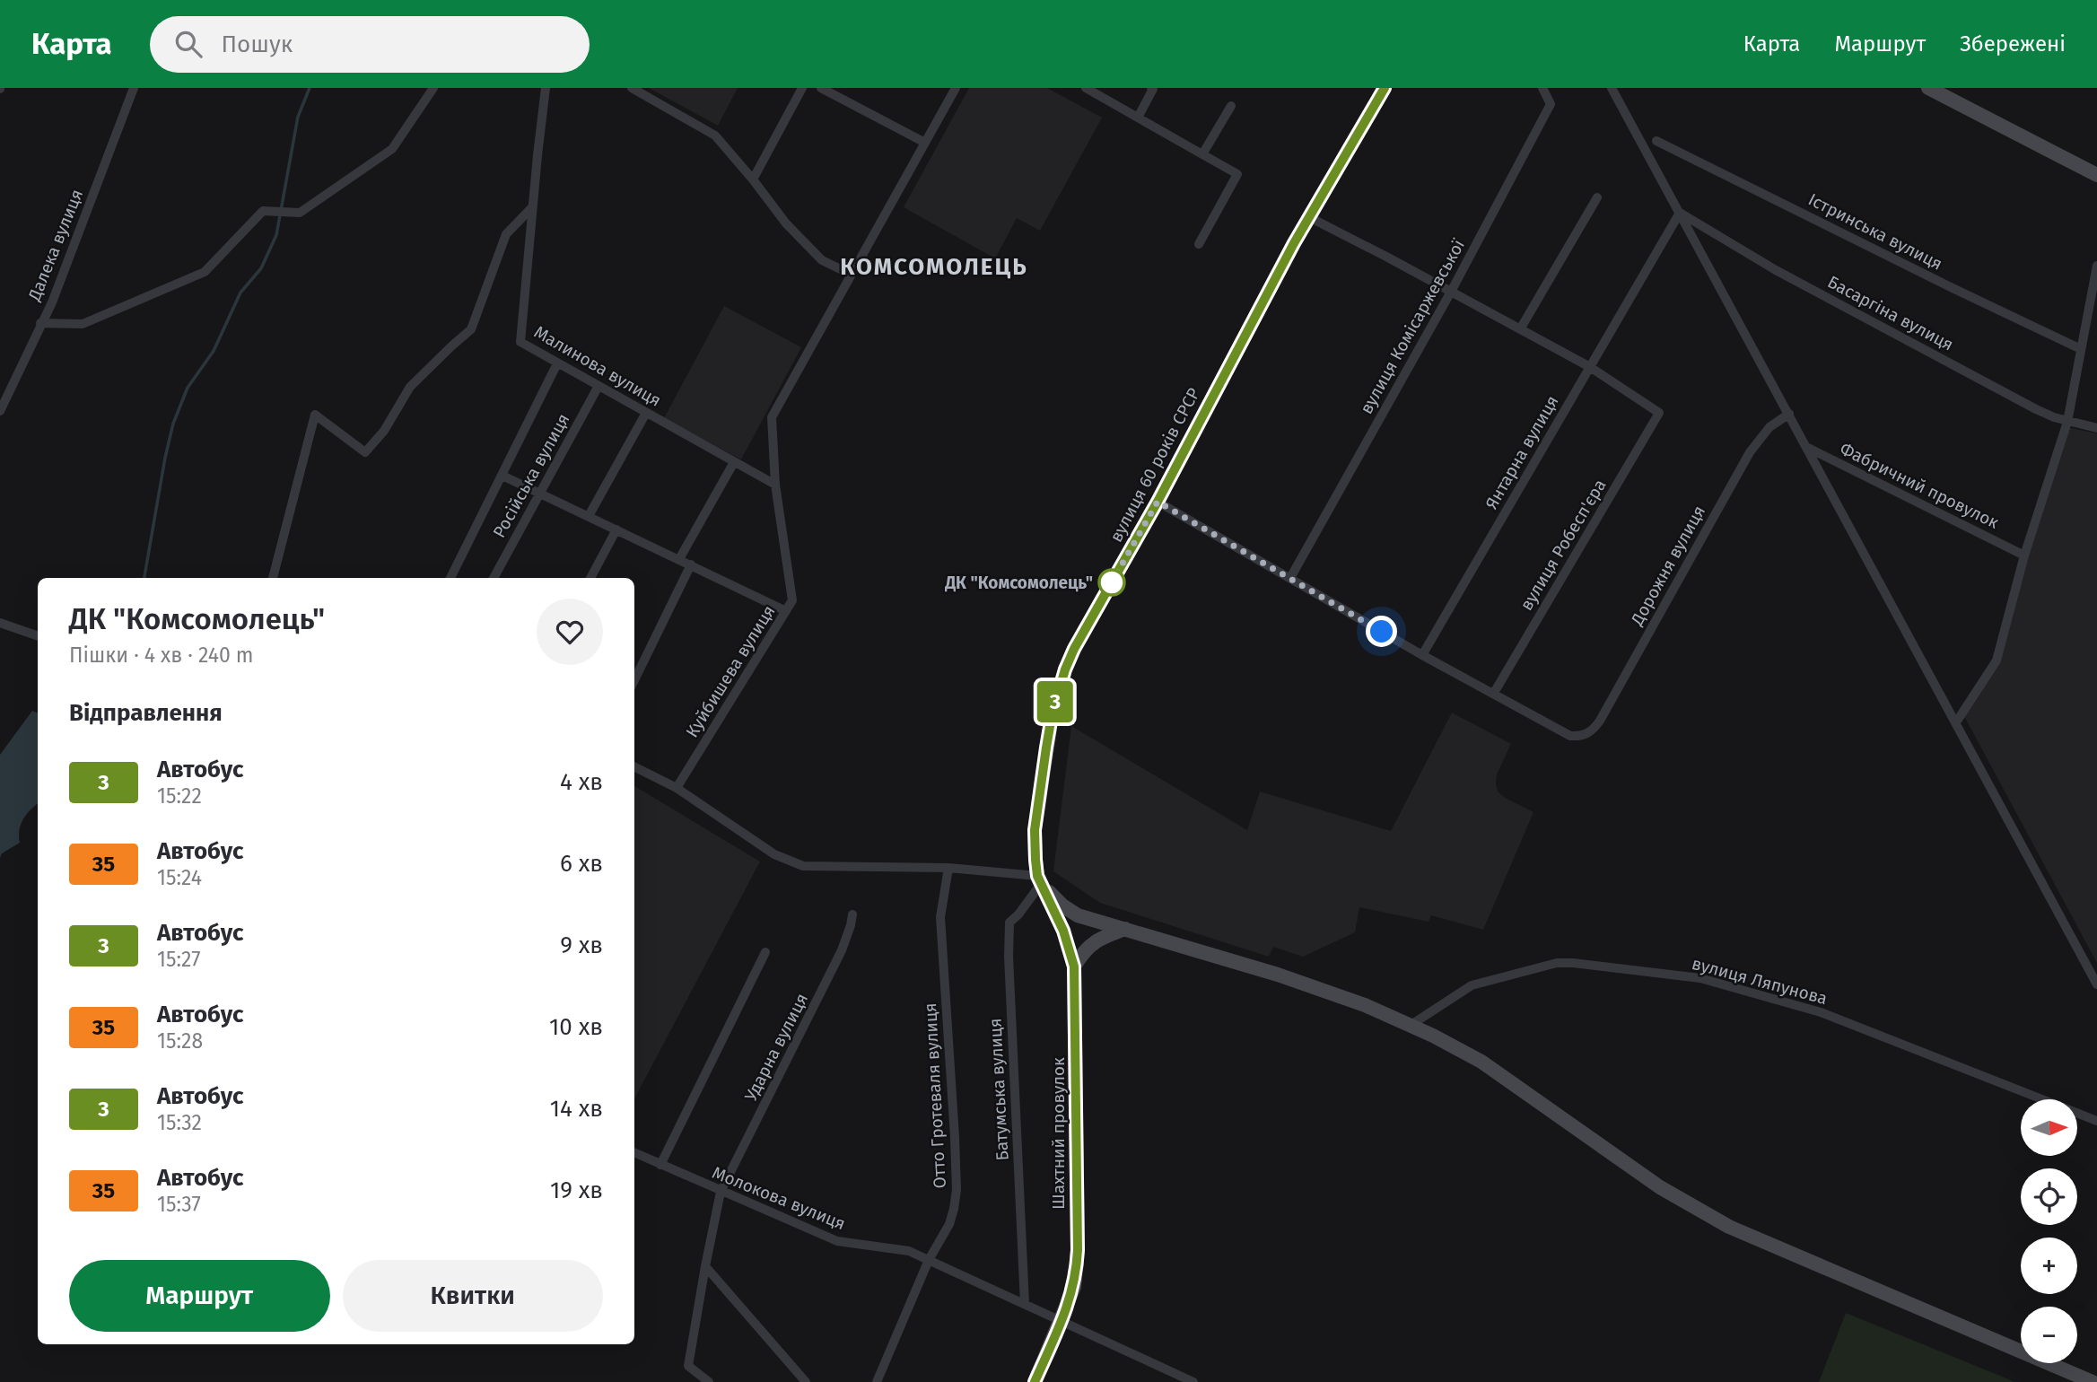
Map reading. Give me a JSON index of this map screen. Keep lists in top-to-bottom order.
{
  "streets": {
    "street": [
      "Істринська вулиця",
      "Далека вулиця",
      "Басаргіна вулиця",
      "вулиця Комісаржевської",
      "Малинова вулиця",
      "Янтарна вулиця",
      "вулиця 60 років СРСР",
      "Російська вулиця",
      "Фабричний провулок",
      "вулиця Робесп'єра",
      "Дорожня вулиця",
      "Куйбишева вулиця",
      "вулиця Ляпунова",
      "Ударна вулиця",
      "Батумська вулиця",
      "Отто Гротеваля вулиця",
      "Шахтний провулок",
      "Молокова вулиця"
    ]
  },
  "crossings": [
    ["Басаргіна вулиця", "Янтарна вулиця"],
    ["Малинова вулиця", "Російська вулиця"],
    ["Малинова вулиця", "Куйбишева вулиця"],
    ["Янтарна вулиця", "вулиця Робесп'єра"],
    ["вулиця 60 років СРСР", "Батумська вулиця"],
    ["вулиця 60 років СРСР", "Шахтний провулок"],
    ["вулиця Робесп'єра", "Дорожня вулиця"],
    ["Ударна вулиця", "Молокова вулиця"],
    ["Батумська вулиця", "Шахтний провулок"],
    ["Батумська вулиця", "Молокова вулиця"],
    ["Отто Гротеваля вулиця", "Молокова вулиця"],
    ["Шахтний провулок", "Молокова вулиця"]
  ],
  "districts": ["КОМСОМОЛЕЦЬ"],
  "places": ["ДК \"Комсомолець\""],
  "lines": ["bus line 3"],
  "north": "right",
  "page": {
    "header": "Карта",
    "search": "Пошук",
    "nav": ["Карта", "Маршрут", "Збережені"],
    "on_map": "3",
    "heading": [
      ["ДК \"Комсомолець\"", "Пішки · 4 хв · 240 m"],
      "Відправлення"
    ],
    "list": [
      {
        "mark": "3",
        "name": "Автобус",
        "note": "15:22",
        "value": "4 хв"
      },
      {
        "mark": "35",
        "name": "Автобус",
        "note": "15:24",
        "value": "6 хв"
      },
      {
        "mark": "3",
        "name": "Автобус",
        "note": "15:27",
        "value": "9 хв"
      },
      {
        "mark": "35",
        "name": "Автобус",
        "note": "15:28",
        "value": "10 хв"
      },
      {
        "mark": "3",
        "name": "Автобус",
        "note": "15:32",
        "value": "14 хв"
      },
      {
        "mark": "35",
        "name": "Автобус",
        "note": "15:37",
        "value": "19 хв"
      }
    ],
    "map_buttons": ["+", "−"],
    "buttons": ["Маршрут", "Квитки"]
  }
}
